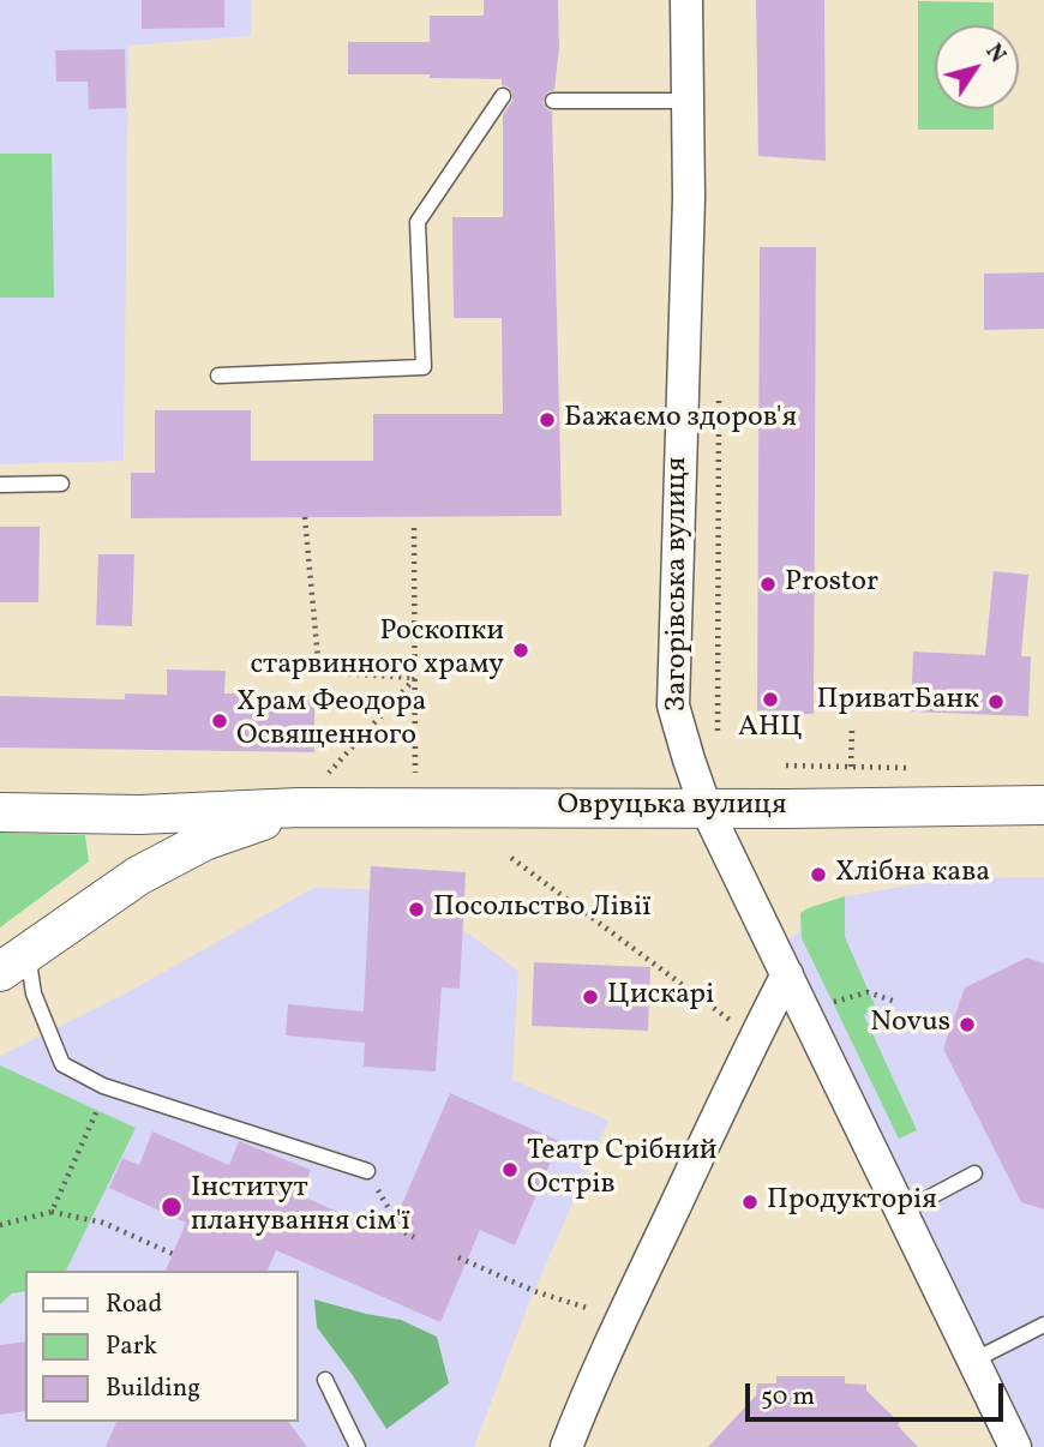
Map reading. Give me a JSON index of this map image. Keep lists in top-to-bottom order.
{
  "streets": {
    "street": ["Загорівська вулиця", "Овруцька вулиця"]
  },
  "crossings": [
    ["Загорівська вулиця", "Овруцька вулиця"]
  ],
  "places": [
    "Бажаємо здоров'я",
    "Prostor",
    "Роскопки старвинного храму",
    "АНЦ",
    "ПриватБанк",
    "Храм Феодора Освященного",
    "Хлібна кава",
    "Посольство Лівії",
    "Цискарі",
    "Novus",
    "Театр Срібний Острів",
    "Продукторія",
    "Інститут планування сім'ї"
  ],
  "legend": ["Road", "Park", "Building"],
  "scale_bar": "50 m",
  "north": "top right"
}
